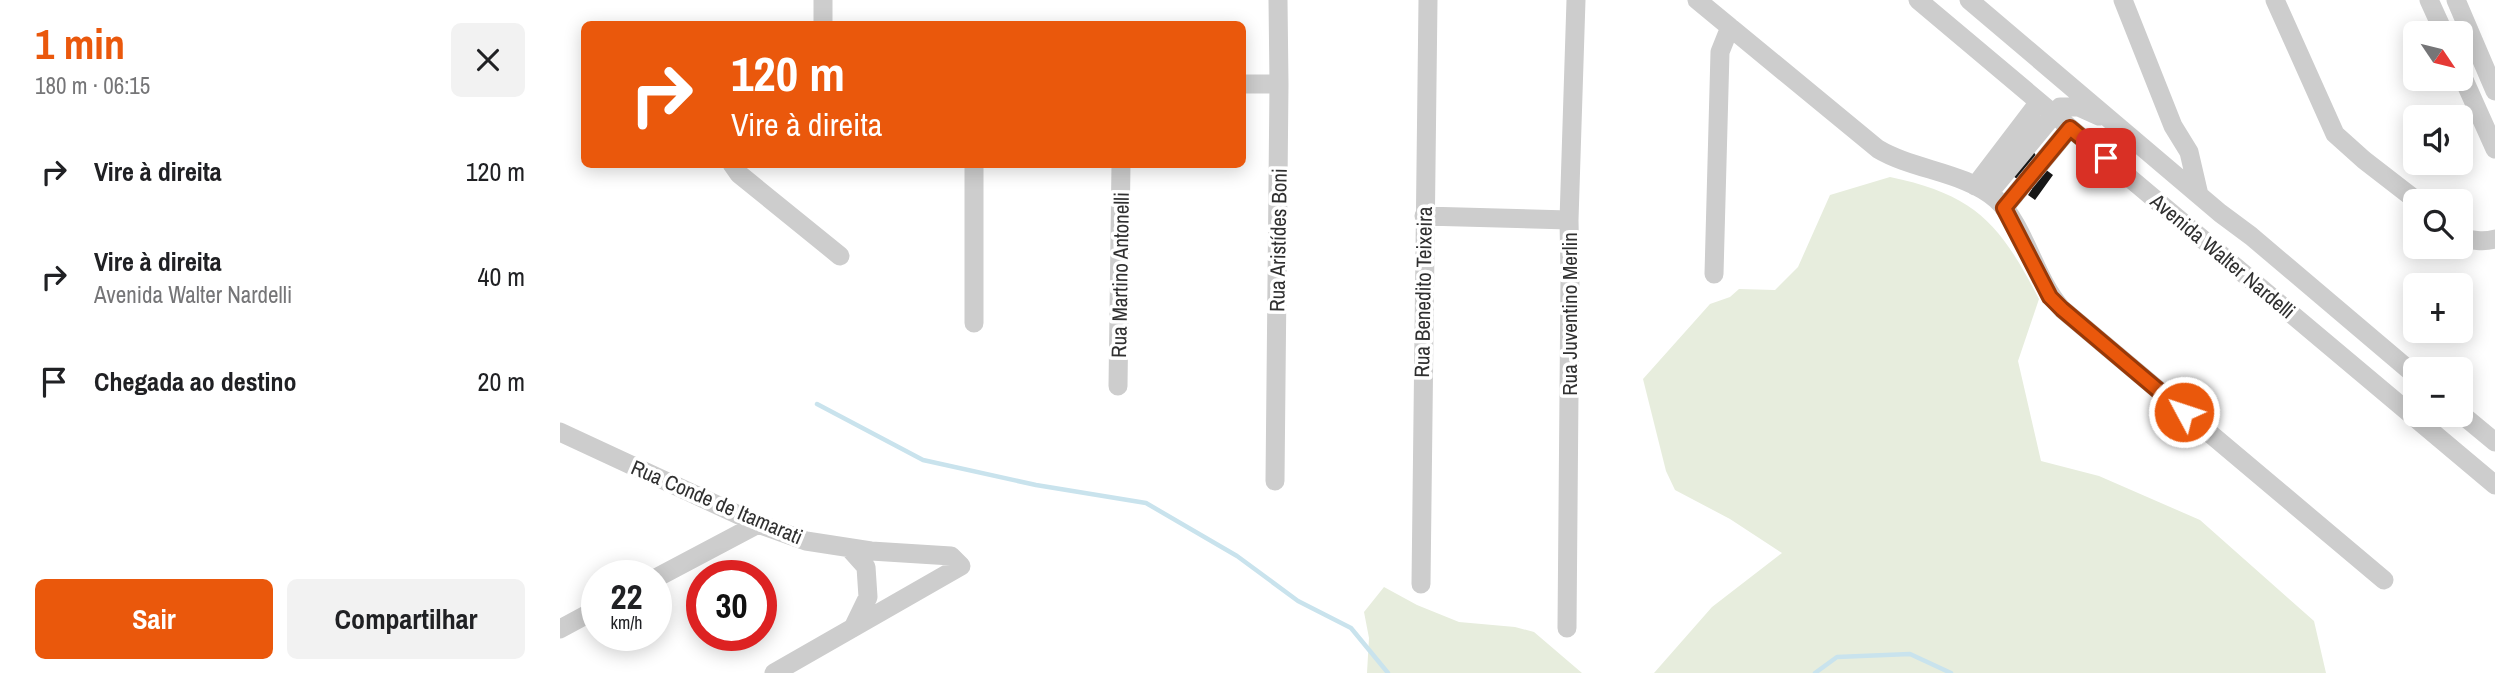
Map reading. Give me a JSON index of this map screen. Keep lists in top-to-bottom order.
{
  "streets": {
    "street": [
      "Rua Aristídes Boni",
      "Avenida Walter Nardelli",
      "Rua Martino Antonelli",
      "Rua Benedito Teixeira",
      "Rua Juventino Merlin",
      "Rua Conde de Itamarati"
    ]
  },
  "north": "bottom right",
  "page": {
    "heading": ["1 min", "180 m · 06:15"],
    "map_buttons": ["+", "−"],
    "turn": ["120 m", "Vire à direita"],
    "list": [
      {
        "name": "Vire à direita",
        "value": "120 m"
      },
      {
        "name": "Vire à direita",
        "note": "Avenida Walter Nardelli",
        "value": "40 m"
      },
      {
        "name": "Chegada ao destino",
        "value": "20 m"
      }
    ],
    "speed": "22 km/h",
    "limit": "30",
    "buttons": ["Sair", "Compartilhar"]
  }
}
